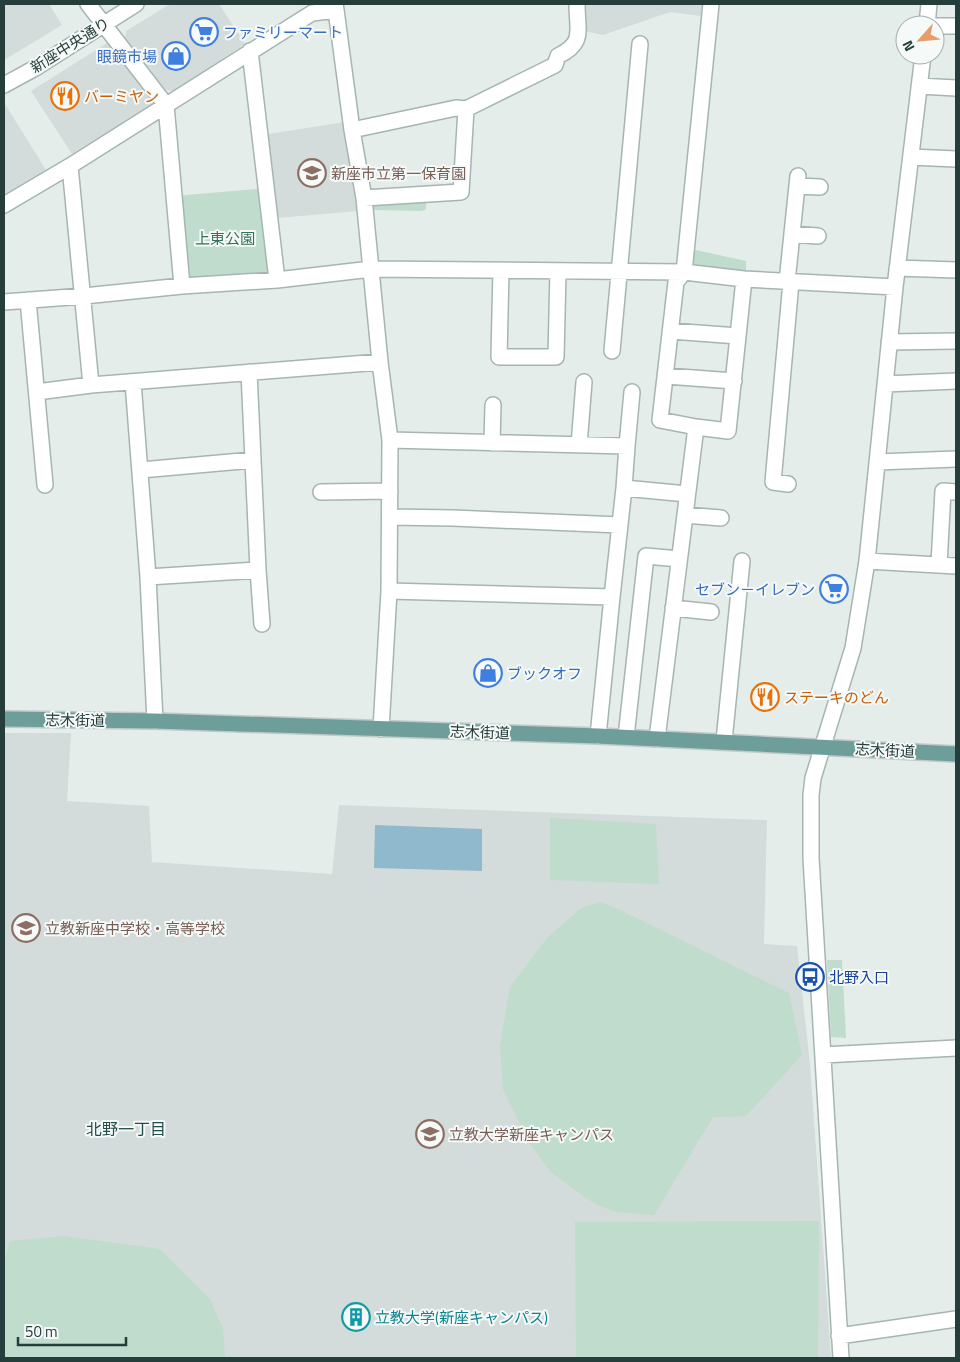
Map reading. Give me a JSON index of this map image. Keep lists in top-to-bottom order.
{
  "streets": {
    "main road": ["志木街道"],
    "street": ["新座中央通り"]
  },
  "districts": ["北野一丁目"],
  "parks": ["上東公園"],
  "places": {
    "supermarket": ["ファミリーマート", "セブン－イレブン"],
    "shop": ["眼鏡市場", "ブックオフ"],
    "restaurant": ["バーミヤン", "ステーキのどん"],
    "school or university": ["新座市立第一保育園", "立教新座中学校・高等学校", "立教大学新座キャンパス"],
    "bus stop": ["北野入口"],
    "building": ["立教大学(新座キャンパス)"]
  },
  "scale_bar": "50 m",
  "north": "bottom left"
}
